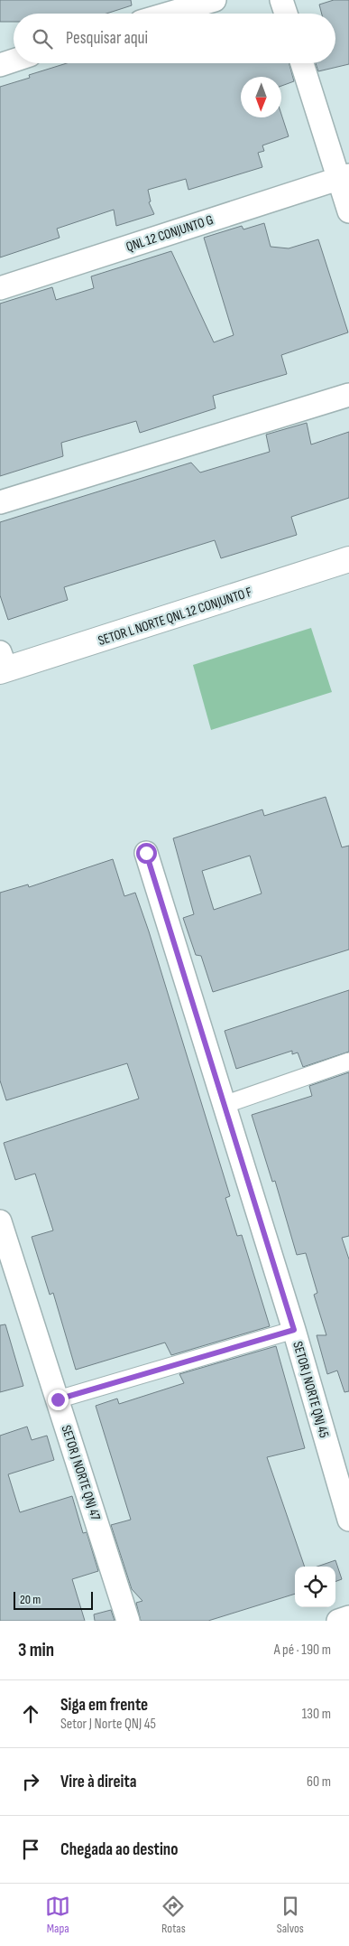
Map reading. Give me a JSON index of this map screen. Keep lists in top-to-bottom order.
{
  "streets": {
    "street": [
      "QNL 12 CONJUNTO G",
      "SETOR L NORTE QNL 12 CONJUNTO F",
      "SETOR J NORTE QNJ 45",
      "SETOR J NORTE QNJ 47"
    ]
  },
  "scale_bar": "20 m",
  "north": "bottom",
  "page": {
    "search": "Pesquisar aqui",
    "scale": "20 m",
    "heading": ["3 min", "A pé · 190 m"],
    "list": [
      ["Siga em frente", "Setor J Norte QNJ 45", "130 m"],
      ["Vire à direita", "60 m"],
      "Chegada ao destino"
    ],
    "nav": ["Mapa", "Rotas", "Salvos"]
  }
}
